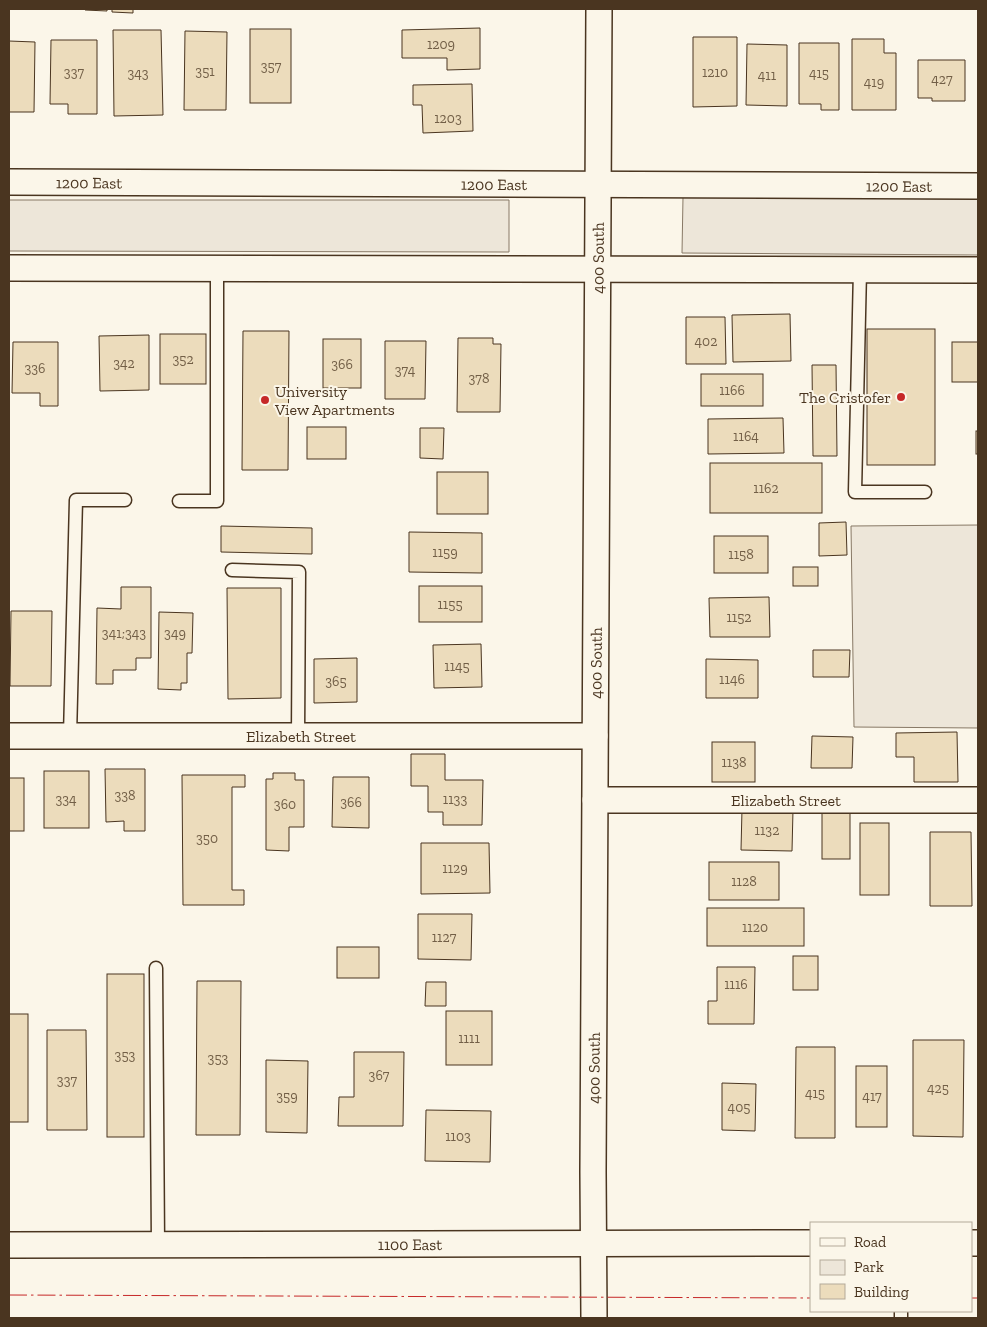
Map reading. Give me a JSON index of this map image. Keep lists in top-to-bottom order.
{
  "streets": {
    "street": [
      "1200 East",
      "400 South",
      "Elizabeth Street",
      "1100 East"
    ]
  },
  "crossings": [
    ["1200 East", "400 South"],
    ["400 South", "Elizabeth Street"],
    ["400 South", "1100 East"]
  ],
  "places": ["The Cristofer", "University View Apartments"],
  "house_numbers": [
    "1209",
    "357",
    "351",
    "337",
    "1210",
    "343",
    "415",
    "411",
    "427",
    "419",
    "1203",
    "402",
    "352",
    "342",
    "366",
    "336",
    "374",
    "378",
    "1166",
    "1164",
    "1162",
    "1159",
    "1158",
    "1155",
    "1152",
    "341;343",
    "349",
    "1145",
    "1146",
    "365",
    "1138",
    "338",
    "334",
    "1133",
    "366",
    "360",
    "1132",
    "350",
    "1129",
    "1128",
    "1120",
    "1127",
    "1116",
    "1111",
    "353",
    "353",
    "367",
    "337",
    "425",
    "415",
    "359",
    "417",
    "405",
    "1103"
  ],
  "legend": ["Road", "Park", "Building"]
}
